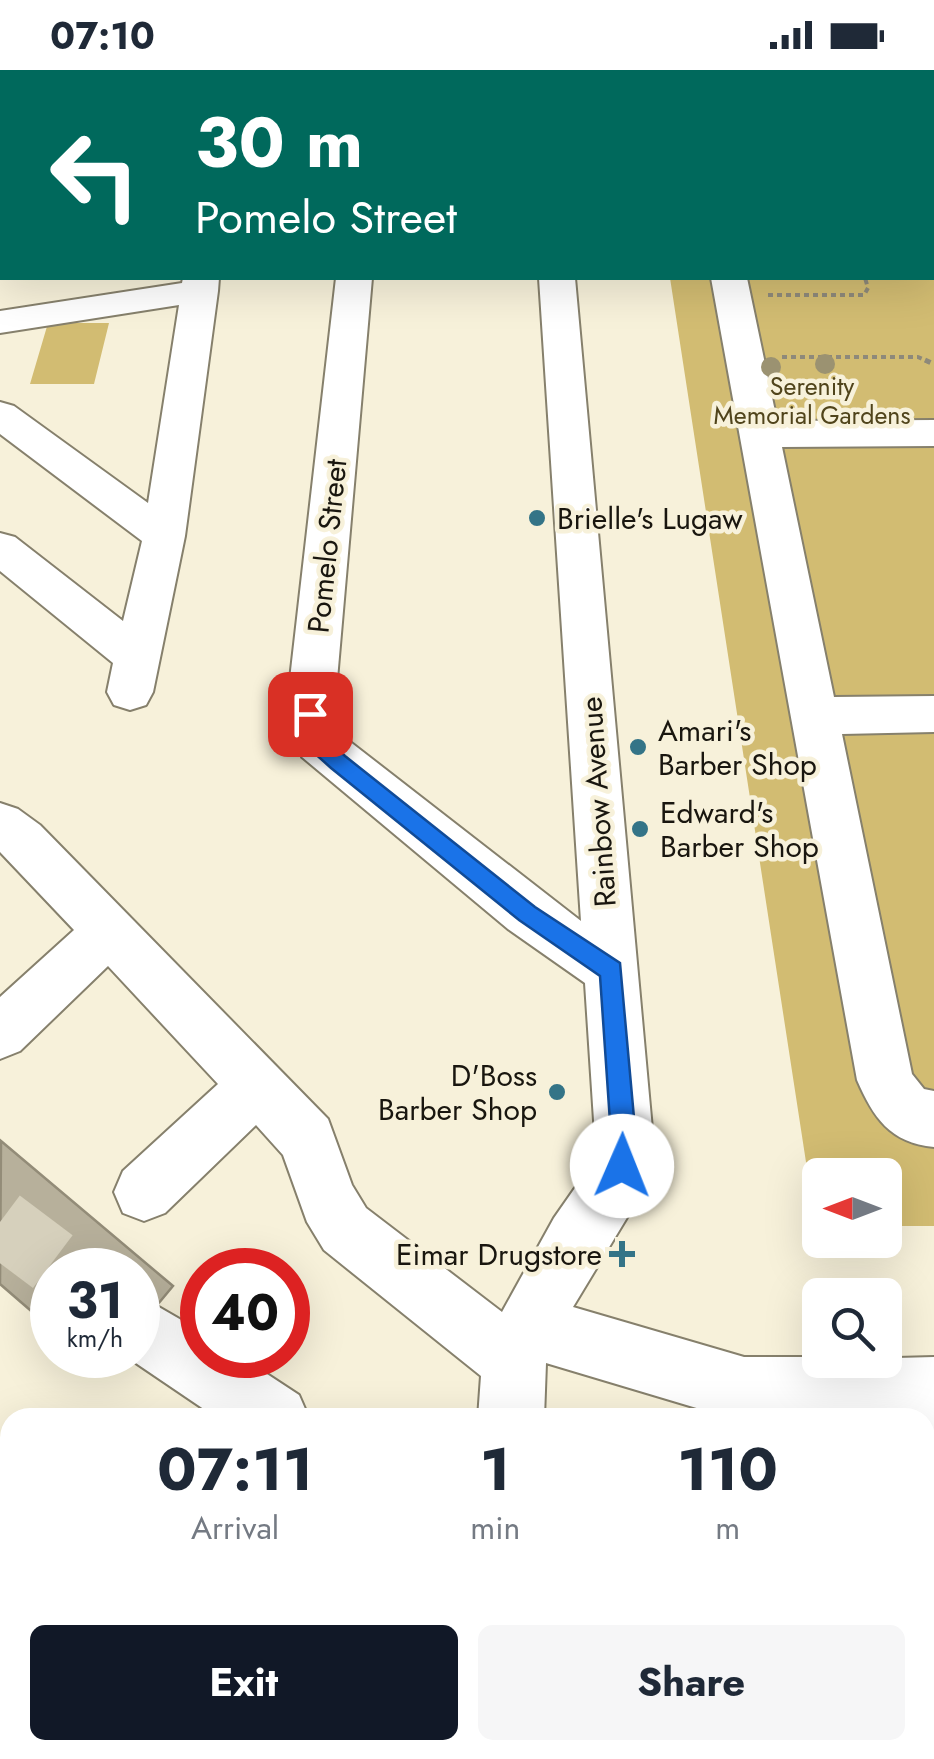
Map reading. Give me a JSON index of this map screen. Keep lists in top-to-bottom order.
{
  "streets": {
    "street": ["Pomelo Street", "Rainbow Avenue"]
  },
  "crossings": [
    ["Pomelo Street", "Rainbow Avenue"]
  ],
  "parks": ["Serenity Memorial Gardens"],
  "places": {
    "other": [
      "Brielle's Lugaw",
      "Amari's Barber Shop",
      "Edward's Barber Shop",
      "D'Boss Barber Shop"
    ],
    "health": ["Eimar Drugstore"]
  },
  "north": "left",
  "page": {
    "status": "07:10",
    "turn": ["30 m", "Pomelo Street"],
    "speed": "31 km/h",
    "limit": "40",
    "eta": [
      "07:11",
      "Arrival",
      "1",
      "min",
      "110",
      "m"
    ],
    "buttons": ["Exit", "Share"]
  }
}
